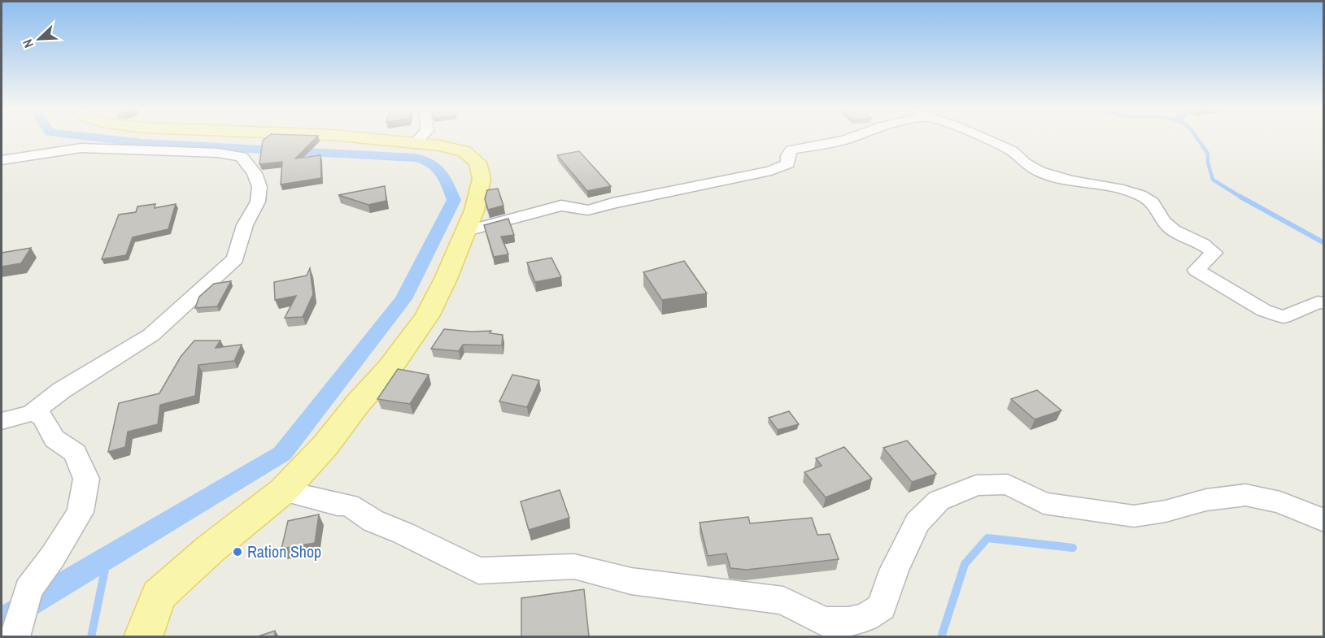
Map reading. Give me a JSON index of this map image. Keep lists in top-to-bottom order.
{
  "places": ["Ration Shop"],
  "north": "bottom left"
}
